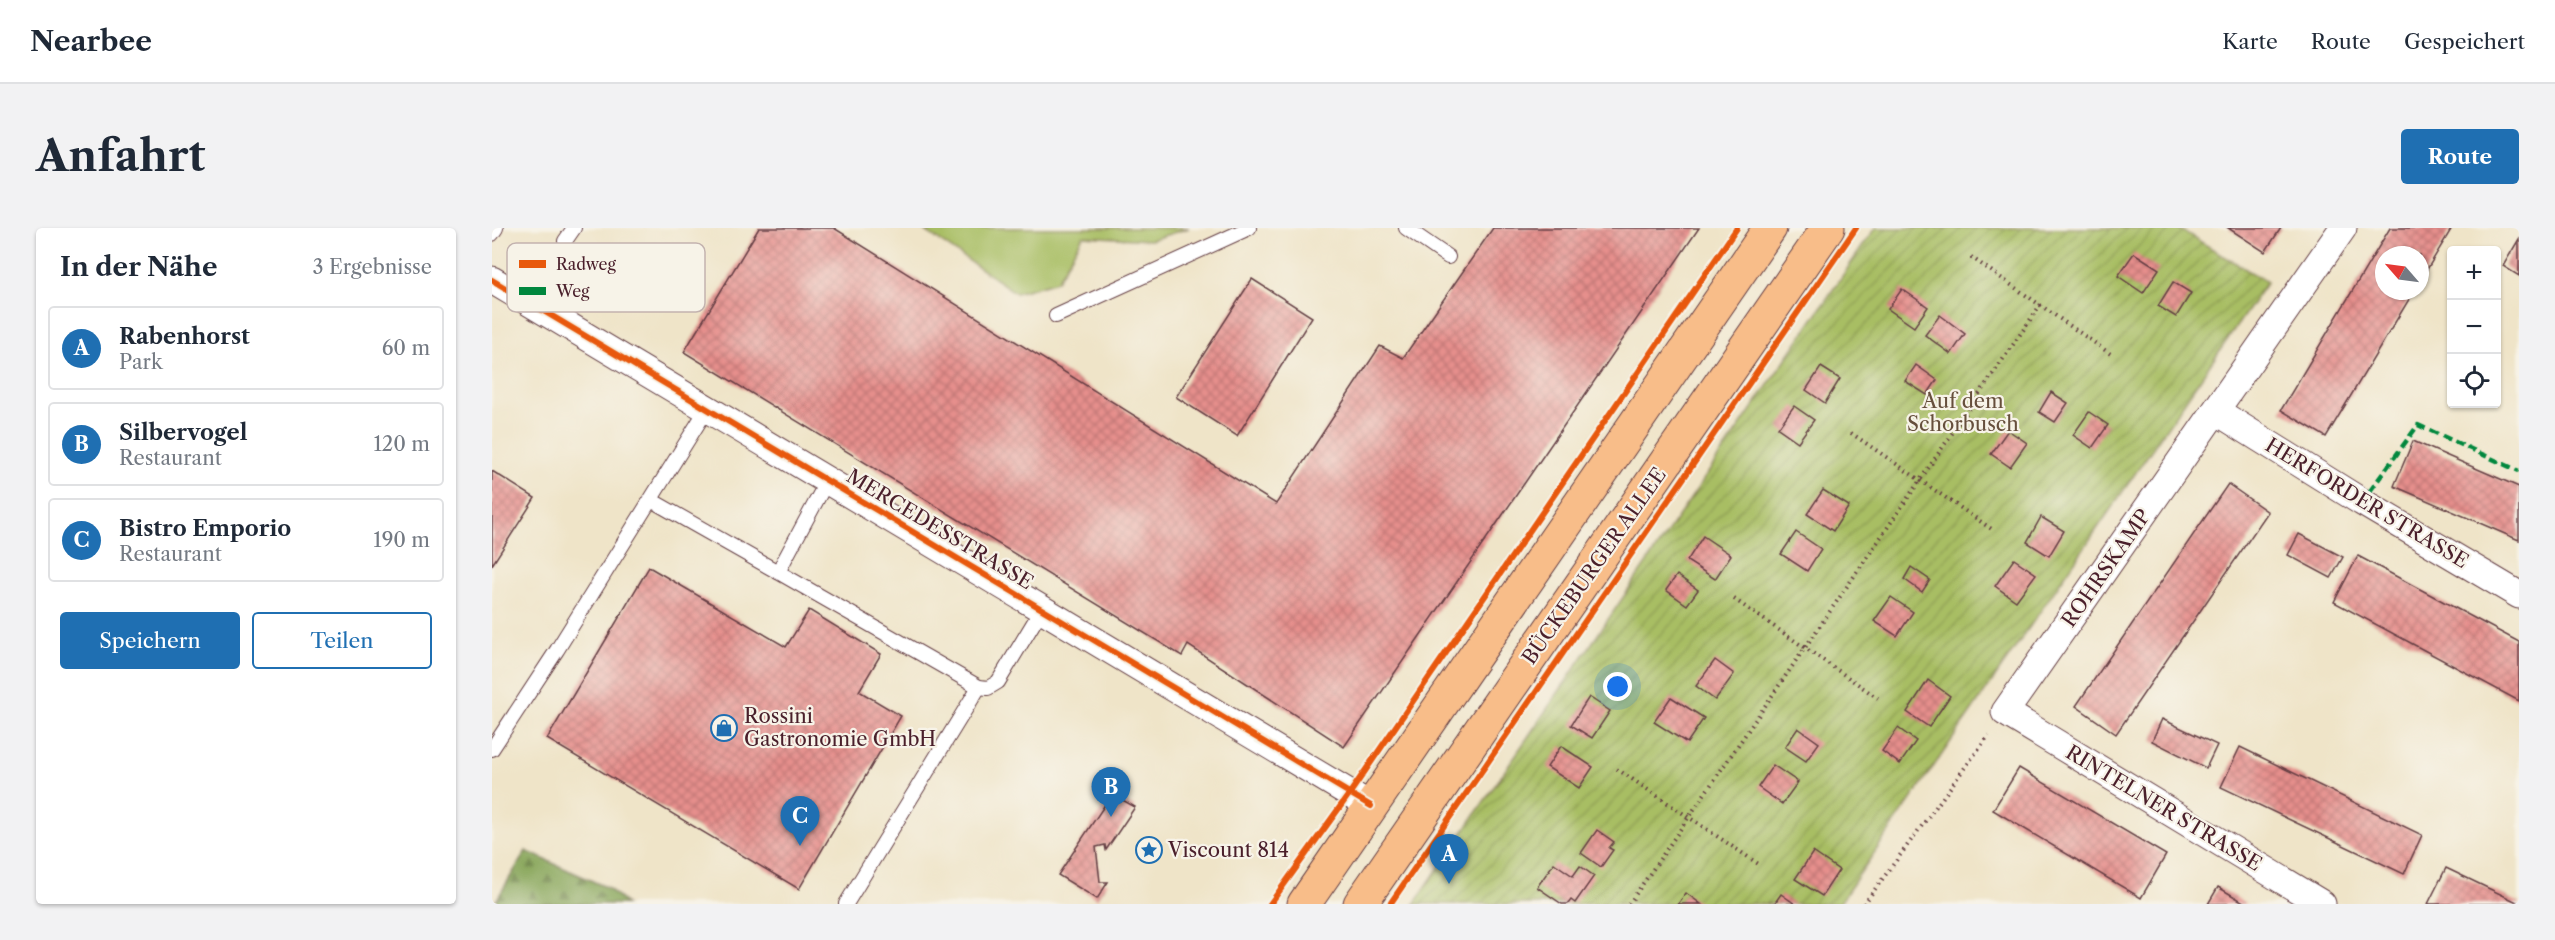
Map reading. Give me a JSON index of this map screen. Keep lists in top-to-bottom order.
{
  "streets": {
    "main road": ["BÜCKEBURGER ALLEE"],
    "street": [
      "HERFORDER STRASSE",
      "MERCEDESSTRASSE",
      "ROHRSKAMP",
      "RINTELNER STRASSE"
    ]
  },
  "crossings": [
    ["HERFORDER STRASSE", "ROHRSKAMP"],
    ["ROHRSKAMP", "RINTELNER STRASSE"]
  ],
  "parks": ["Auf dem Schorbusch"],
  "places": {
    "shop": ["Rossini Gastronomie GmbH"],
    "place": ["Viscount 814"]
  },
  "legend": ["Radweg", "Weg"],
  "north": "top left",
  "page": {
    "header": "Nearbee",
    "nav": ["Karte", "Route", "Gespeichert"],
    "buttons": [
      "Route",
      ["Speichern", "Teilen"]
    ],
    "title": "Anfahrt",
    "heading": ["In der Nähe", "3 Ergebnisse"],
    "map_buttons": ["+", "−"],
    "list": [
      {
        "mark": "A",
        "name": "Rabenhorst",
        "note": "Park",
        "value": "60 m"
      },
      {
        "mark": "B",
        "name": "Silbervogel",
        "note": "Restaurant",
        "value": "120 m"
      },
      {
        "mark": "C",
        "name": "Bistro Emporio",
        "note": "Restaurant",
        "value": "190 m"
      }
    ],
    "pins": ["B", "C", "A"]
  }
}
